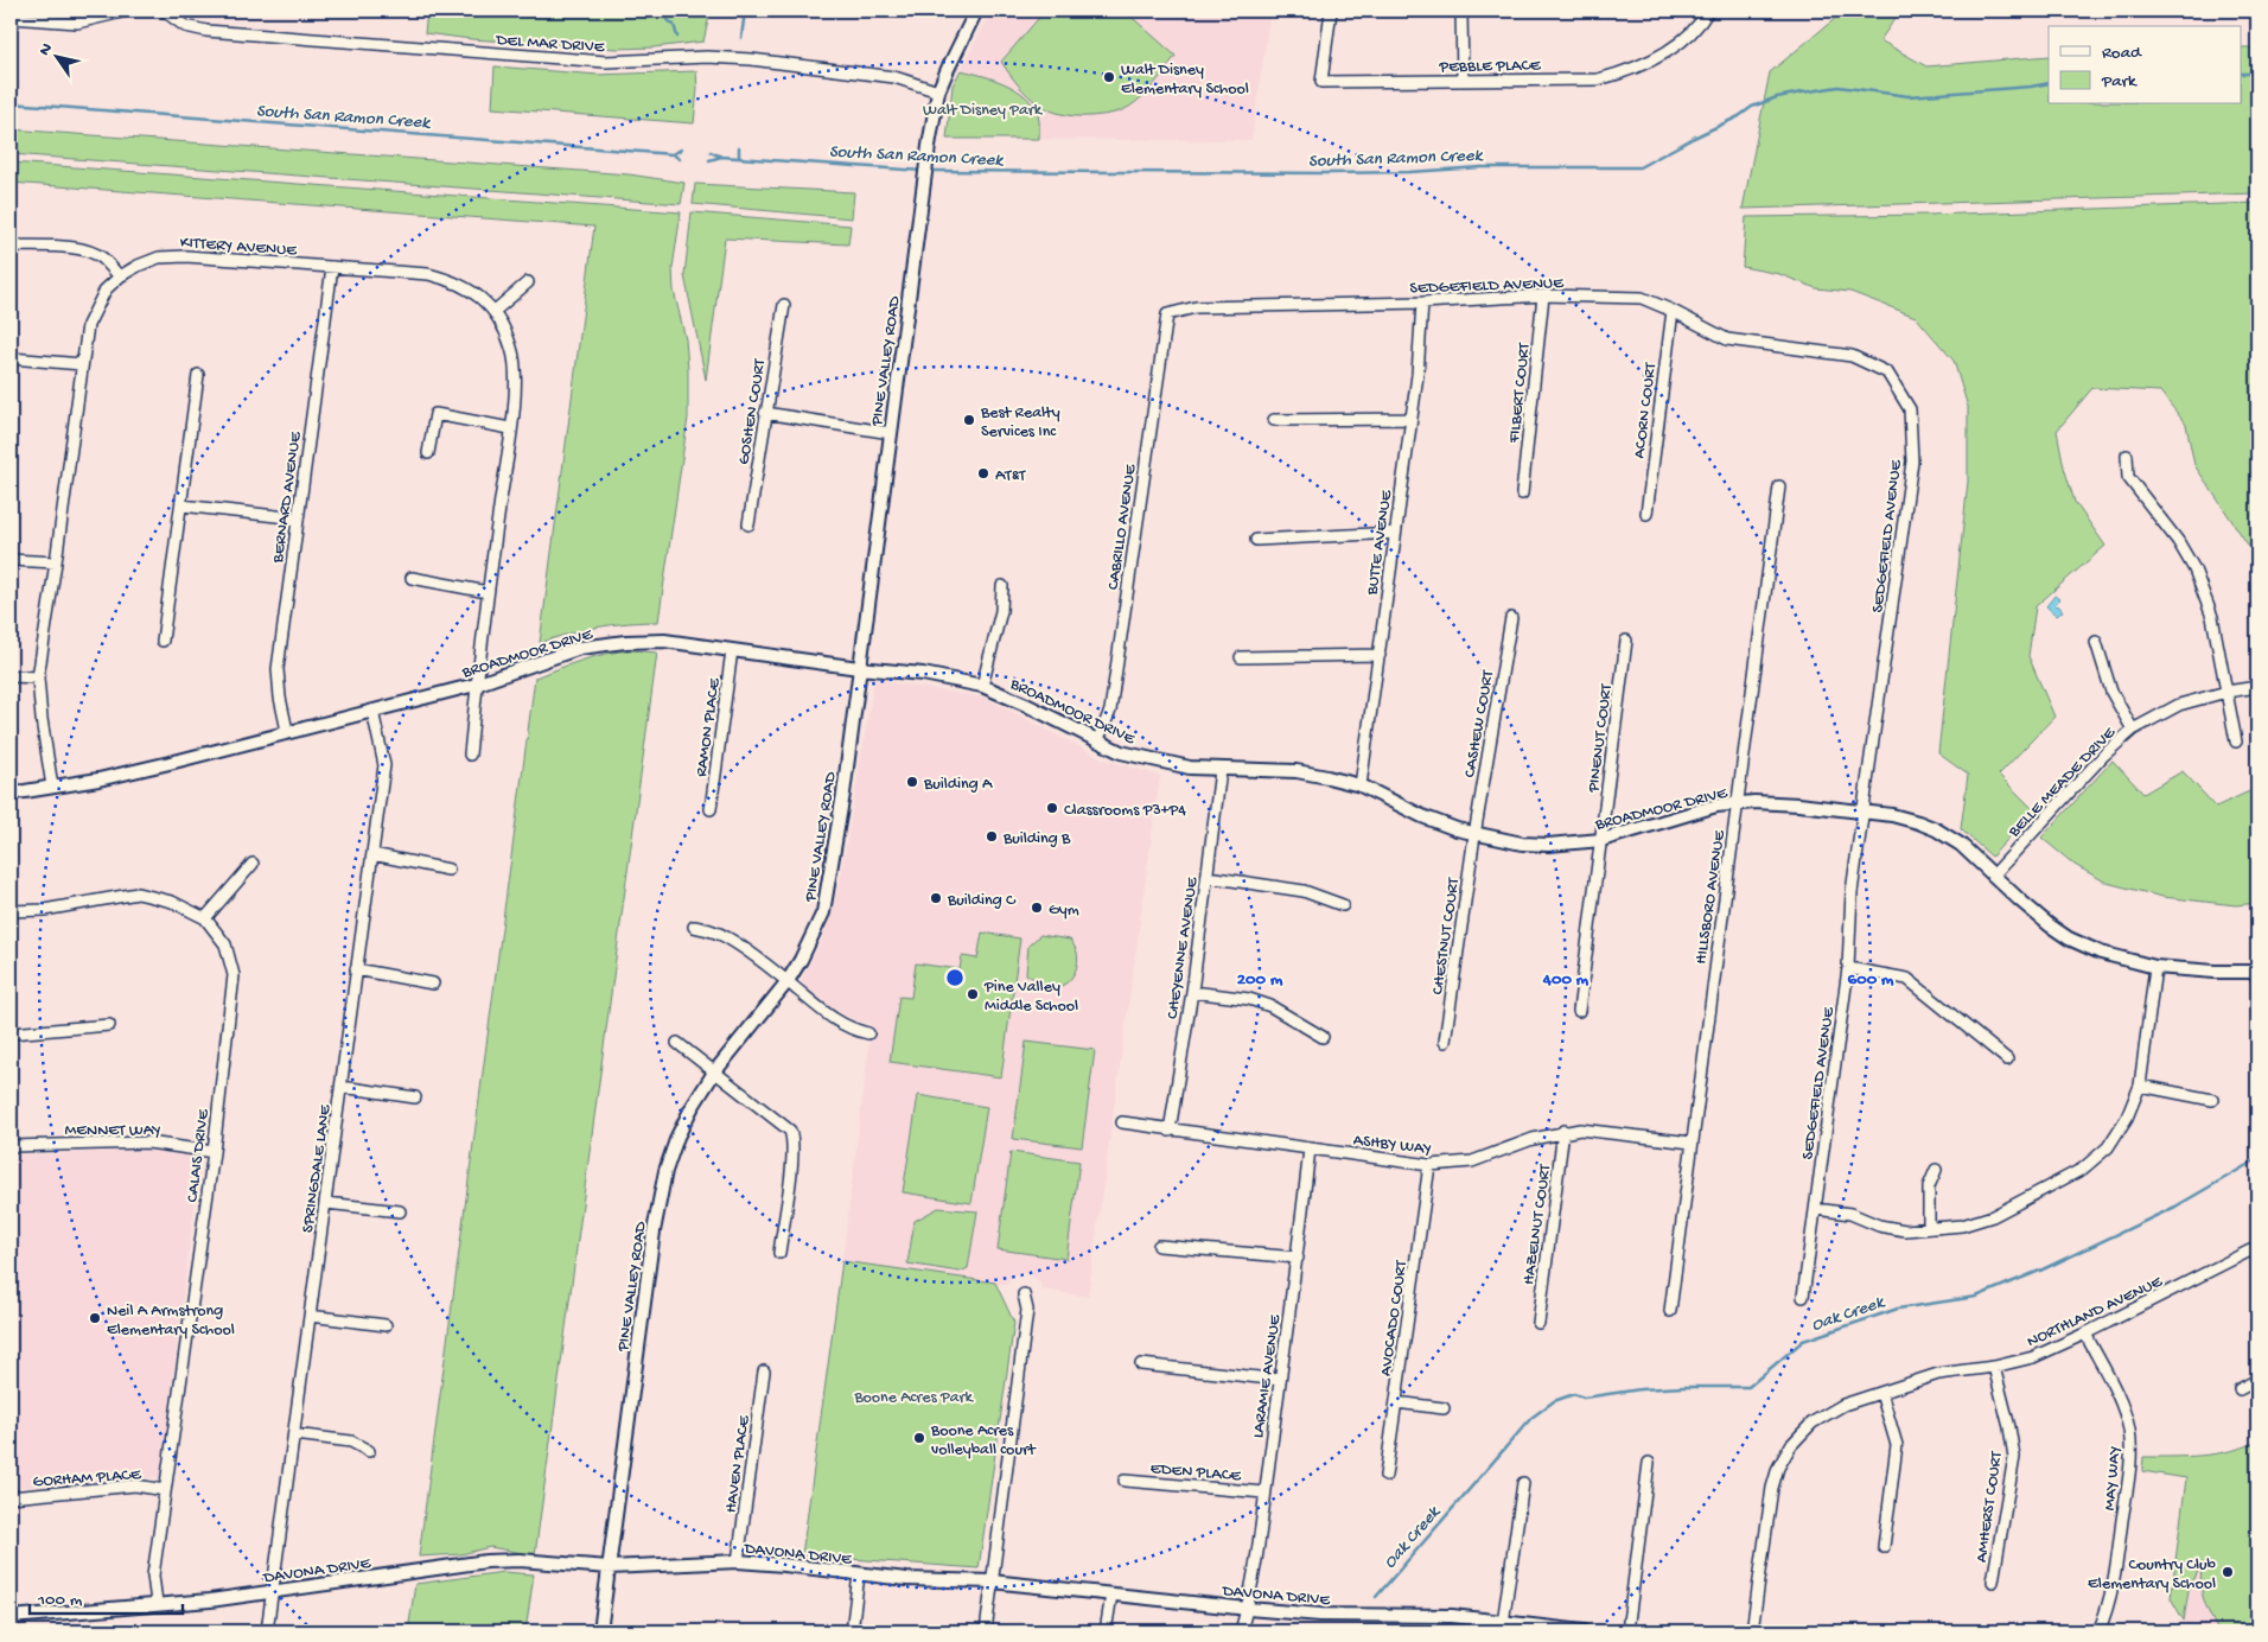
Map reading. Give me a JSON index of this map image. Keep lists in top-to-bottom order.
{
  "streets": {
    "street": [
      "DEL MAR DRIVE",
      "PEBBLE PLACE",
      "KITTERY AVENUE",
      "SEDGEFIELD AVENUE",
      "PINE VALLEY ROAD",
      "FILBERT COURT",
      "ACORN COURT",
      "GOSHEN COURT",
      "BERNARD AVENUE",
      "CABRILLO AVENUE",
      "BUTTE AVENUE",
      "BROADMOOR DRIVE",
      "CASHEW COURT",
      "RAMON PLACE",
      "PINENUT COURT",
      "BELLE MEADE DRIVE",
      "HILLSBORO AVENUE",
      "CHESTNUT COURT",
      "CHEYENNE AVENUE",
      "MENNET WAY",
      "ASHBY WAY",
      "CALAIS DRIVE",
      "SPRINGDALE LANE",
      "HAZELNUT COURT",
      "NORTHLAND AVENUE",
      "AVOCADO COURT",
      "LARAMIE AVENUE",
      "HAVEN PLACE",
      "EDEN PLACE",
      "GORHAM PLACE",
      "MAY WAY",
      "AMHERST COURT",
      "DAVONA DRIVE"
    ]
  },
  "crossings": [
    ["DEL MAR DRIVE", "PINE VALLEY ROAD"],
    ["KITTERY AVENUE", "BERNARD AVENUE"],
    ["KITTERY AVENUE", "BROADMOOR DRIVE"],
    ["SEDGEFIELD AVENUE", "FILBERT COURT"],
    ["SEDGEFIELD AVENUE", "ACORN COURT"],
    ["SEDGEFIELD AVENUE", "CABRILLO AVENUE"],
    ["SEDGEFIELD AVENUE", "BUTTE AVENUE"],
    ["SEDGEFIELD AVENUE", "BROADMOOR DRIVE"],
    ["PINE VALLEY ROAD", "BROADMOOR DRIVE"],
    ["PINE VALLEY ROAD", "DAVONA DRIVE"],
    ["BERNARD AVENUE", "BROADMOOR DRIVE"],
    ["CABRILLO AVENUE", "BROADMOOR DRIVE"],
    ["BUTTE AVENUE", "BROADMOOR DRIVE"],
    ["BROADMOOR DRIVE", "CASHEW COURT"],
    ["BROADMOOR DRIVE", "RAMON PLACE"],
    ["BROADMOOR DRIVE", "PINENUT COURT"],
    ["BROADMOOR DRIVE", "BELLE MEADE DRIVE"],
    ["BROADMOOR DRIVE", "HILLSBORO AVENUE"],
    ["BROADMOOR DRIVE", "CHESTNUT COURT"],
    ["BROADMOOR DRIVE", "CHEYENNE AVENUE"],
    ["BROADMOOR DRIVE", "SPRINGDALE LANE"],
    ["CASHEW COURT", "CHESTNUT COURT"],
    ["HILLSBORO AVENUE", "ASHBY WAY"],
    ["CHEYENNE AVENUE", "ASHBY WAY"],
    ["MENNET WAY", "CALAIS DRIVE"],
    ["ASHBY WAY", "HAZELNUT COURT"],
    ["ASHBY WAY", "AVOCADO COURT"],
    ["ASHBY WAY", "LARAMIE AVENUE"],
    ["CALAIS DRIVE", "GORHAM PLACE"],
    ["CALAIS DRIVE", "DAVONA DRIVE"],
    ["SPRINGDALE LANE", "DAVONA DRIVE"],
    ["NORTHLAND AVENUE", "MAY WAY"],
    ["NORTHLAND AVENUE", "AMHERST COURT"],
    ["LARAMIE AVENUE", "EDEN PLACE"],
    ["LARAMIE AVENUE", "DAVONA DRIVE"],
    ["HAVEN PLACE", "DAVONA DRIVE"]
  ],
  "water": ["South San Ramon Creek", "Oak Creek"],
  "parks": ["Walt Disney Park", "Boone Acres Park"],
  "places": [
    "Walt Disney Elementary School",
    "Best Realty Services Inc",
    "AT&T",
    "Building A",
    "Classrooms P3+P4",
    "Building B",
    "Building C",
    "Gym",
    "Pine Valley Middle School",
    "Neil A Armstrong Elementary School",
    "Boone Acres volleyball court",
    "Country Club Elementary School"
  ],
  "legend": ["Road", "Park"],
  "scale_bar": "100 m",
  "north": "top left",
  "rings": ["200 m", "400 m", "600 m"]
}
